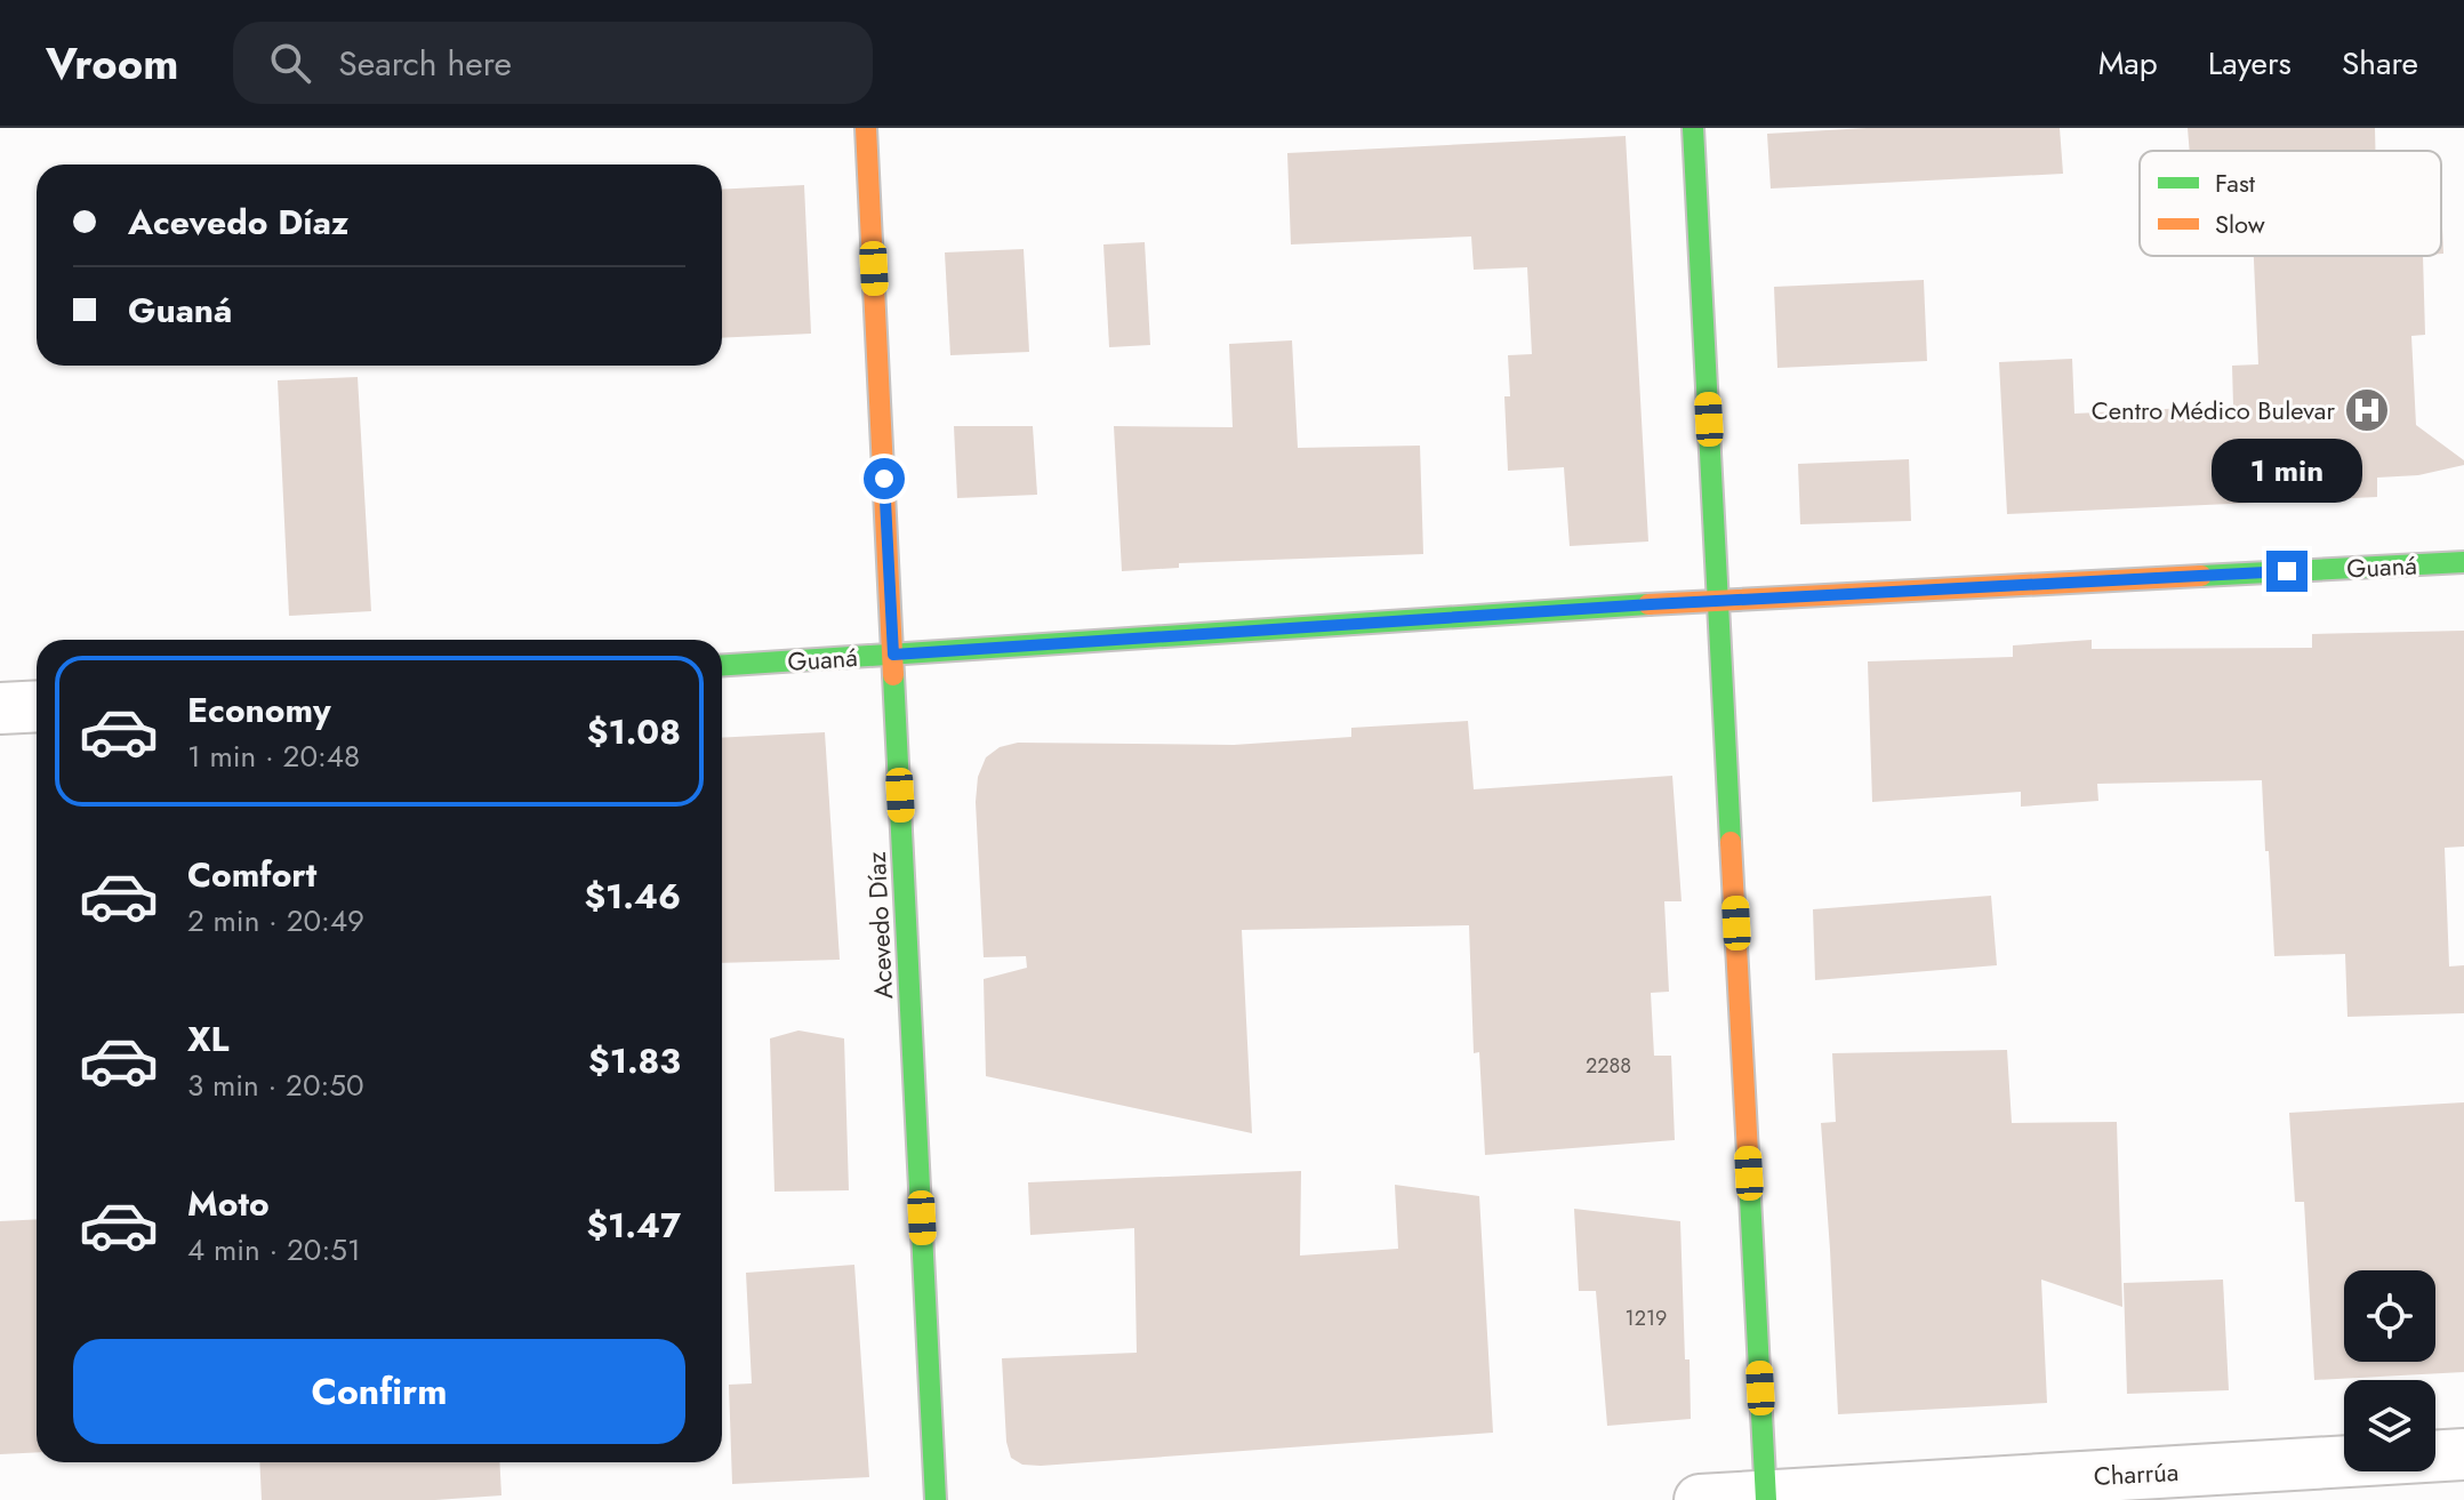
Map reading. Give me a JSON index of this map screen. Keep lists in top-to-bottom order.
{
  "streets": {
    "street": ["Guaná", "Acevedo Díaz", "Charrúa"]
  },
  "crossings": [
    ["Guaná", "Acevedo Díaz"]
  ],
  "places": {
    "hospital": ["Centro Médico Bulevar"]
  },
  "house_numbers": ["2288", "1219"],
  "legend": ["Fast", "Slow"],
  "page": {
    "header": "Vroom",
    "search": "Search here",
    "nav": ["Map", "Layers", "Share"],
    "banner": ["Acevedo Díaz", "Guaná"],
    "bubble": "1 min",
    "list": [
      {
        "name": "Economy",
        "note": "1 min · 20:48",
        "value": "$1.08"
      },
      {
        "name": "Comfort",
        "note": "2 min · 20:49",
        "value": "$1.46"
      },
      {
        "name": "XL",
        "note": "3 min · 20:50",
        "value": "$1.83"
      },
      {
        "name": "Moto",
        "note": "4 min · 20:51",
        "value": "$1.47"
      }
    ],
    "buttons": "Confirm"
  }
}
